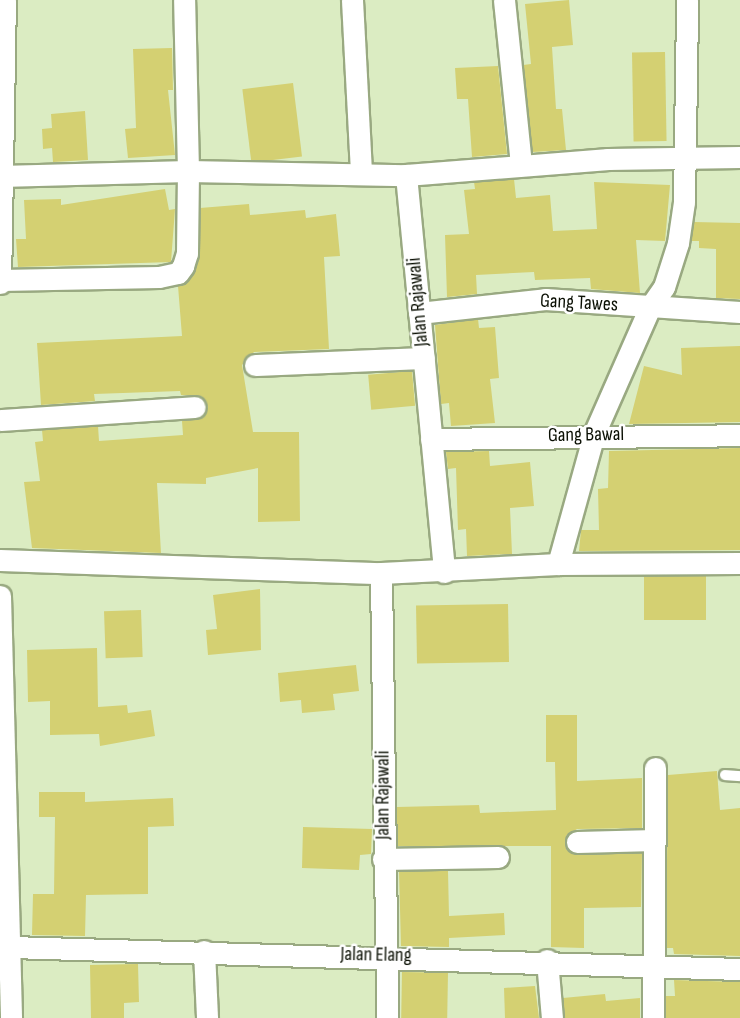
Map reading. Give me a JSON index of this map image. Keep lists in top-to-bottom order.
{
  "streets": {
    "street": [
      "Jalan Rajawali",
      "Gang Tawes",
      "Gang Bawal",
      "Jalan Elang"
    ]
  },
  "crossings": [
    ["Jalan Rajawali", "Gang Tawes"],
    ["Jalan Rajawali", "Gang Bawal"],
    ["Jalan Rajawali", "Jalan Elang"]
  ]
}
